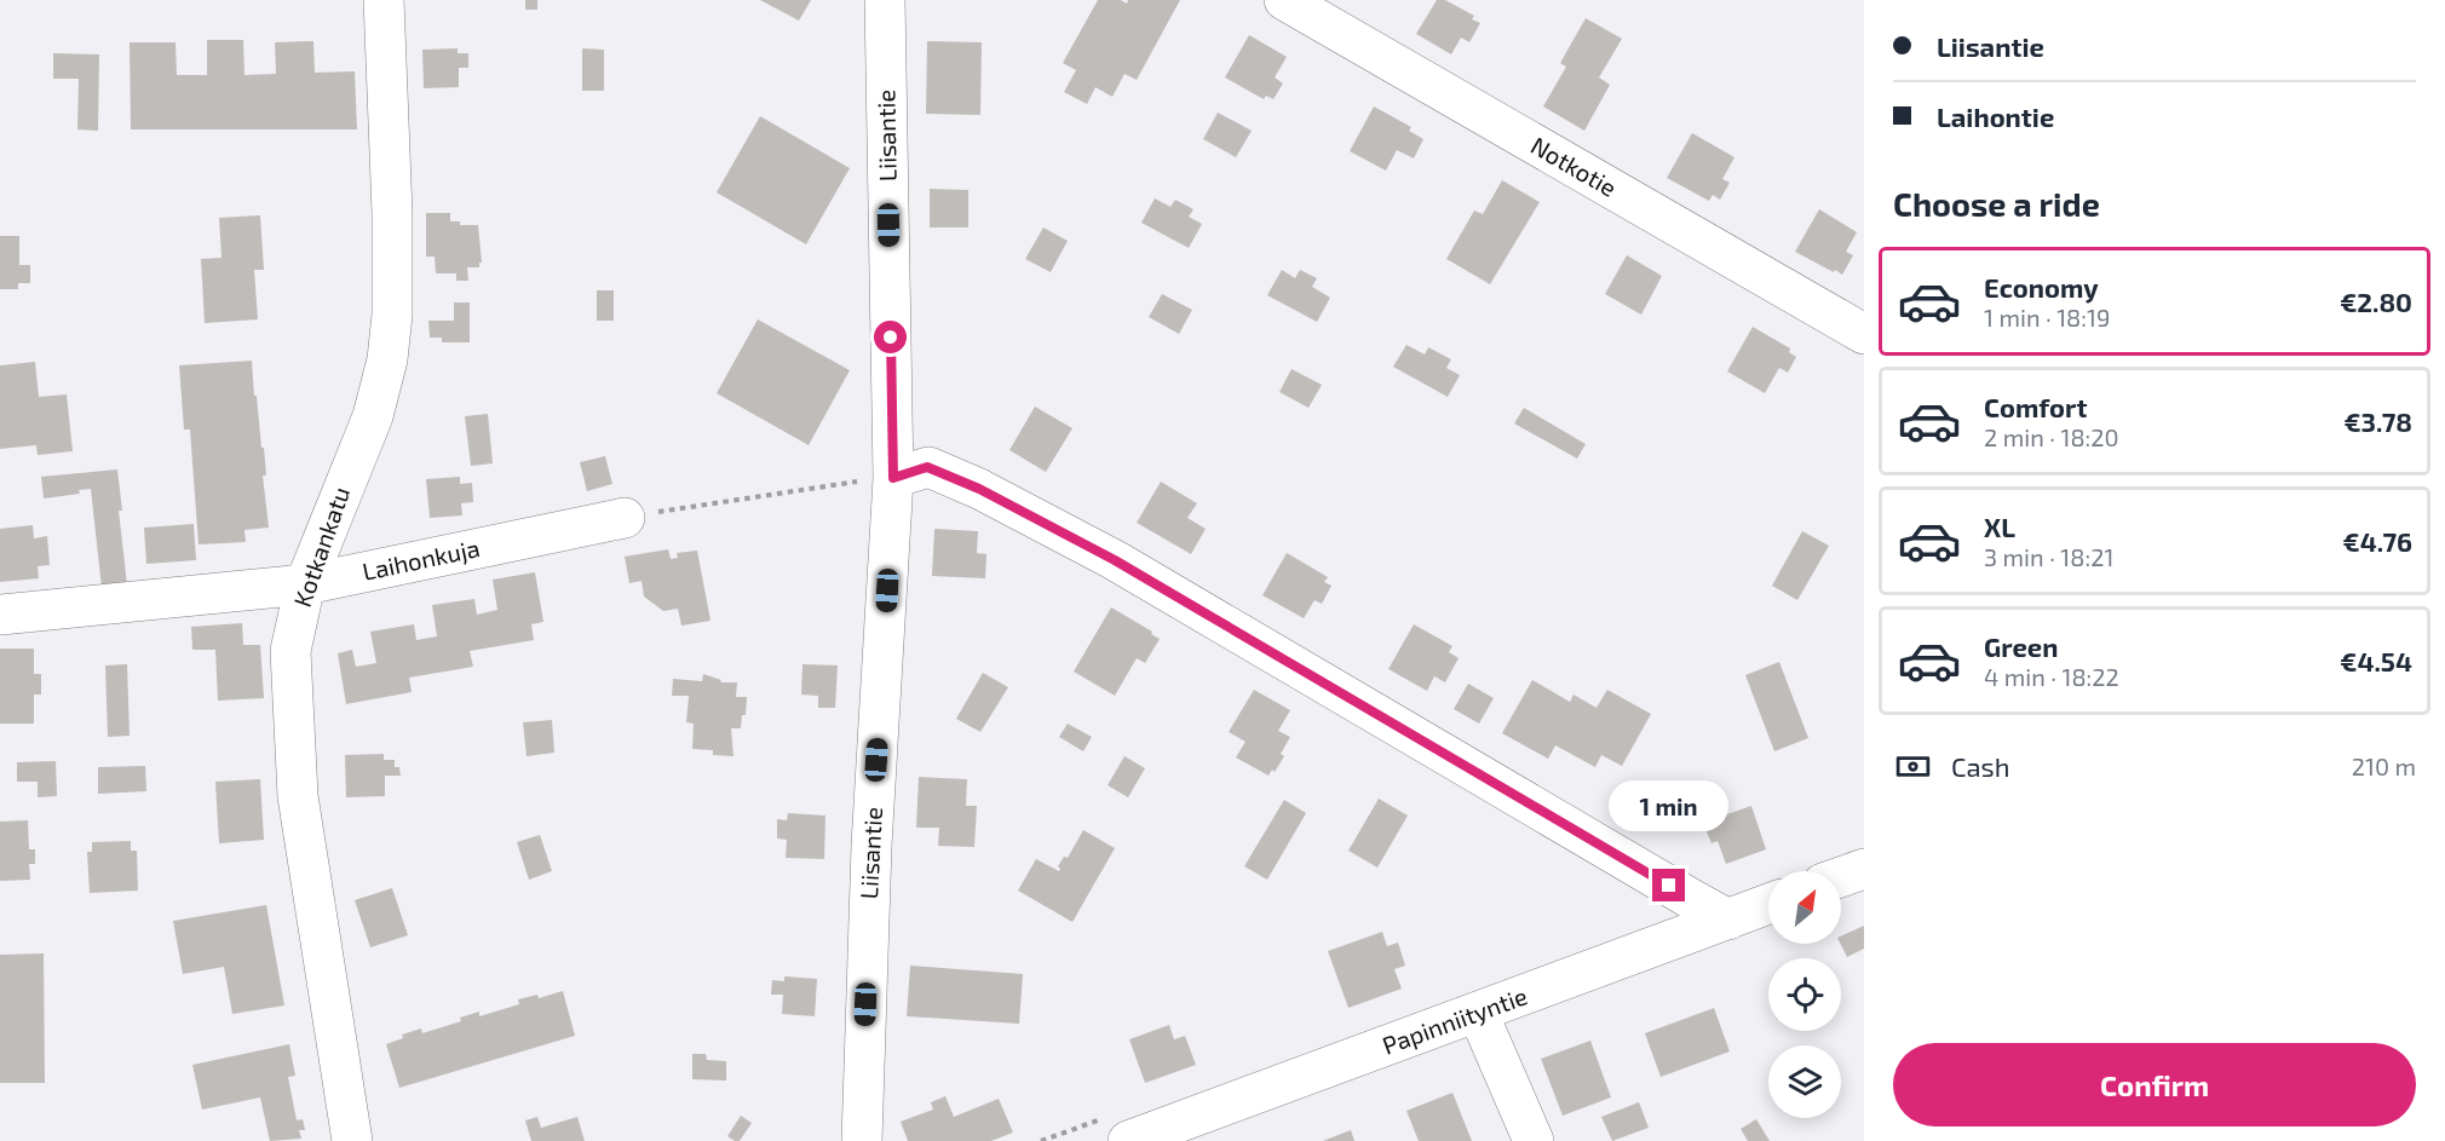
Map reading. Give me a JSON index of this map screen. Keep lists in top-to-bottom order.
{
  "streets": {
    "street": [
      "Liisantie",
      "Notkotie",
      "Kotkankatu",
      "Laihonkuja",
      "Papinniityntie"
    ]
  },
  "crossings": [
    ["Kotkankatu", "Laihonkuja"]
  ],
  "north": "top right",
  "page": {
    "banner": ["Liisantie", "Laihontie"],
    "heading": "Choose a ride",
    "list": [
      {
        "name": "Economy",
        "note": "1 min · 18:19",
        "value": "€2.80"
      },
      {
        "name": "Comfort",
        "note": "2 min · 18:20",
        "value": "€3.78"
      },
      {
        "name": "XL",
        "note": "3 min · 18:21",
        "value": "€4.76"
      },
      {
        "name": "Green",
        "note": "4 min · 18:22",
        "value": "€4.54"
      }
    ],
    "pay": ["Cash", "210 m"],
    "bubble": "1 min",
    "buttons": "Confirm"
  }
}
